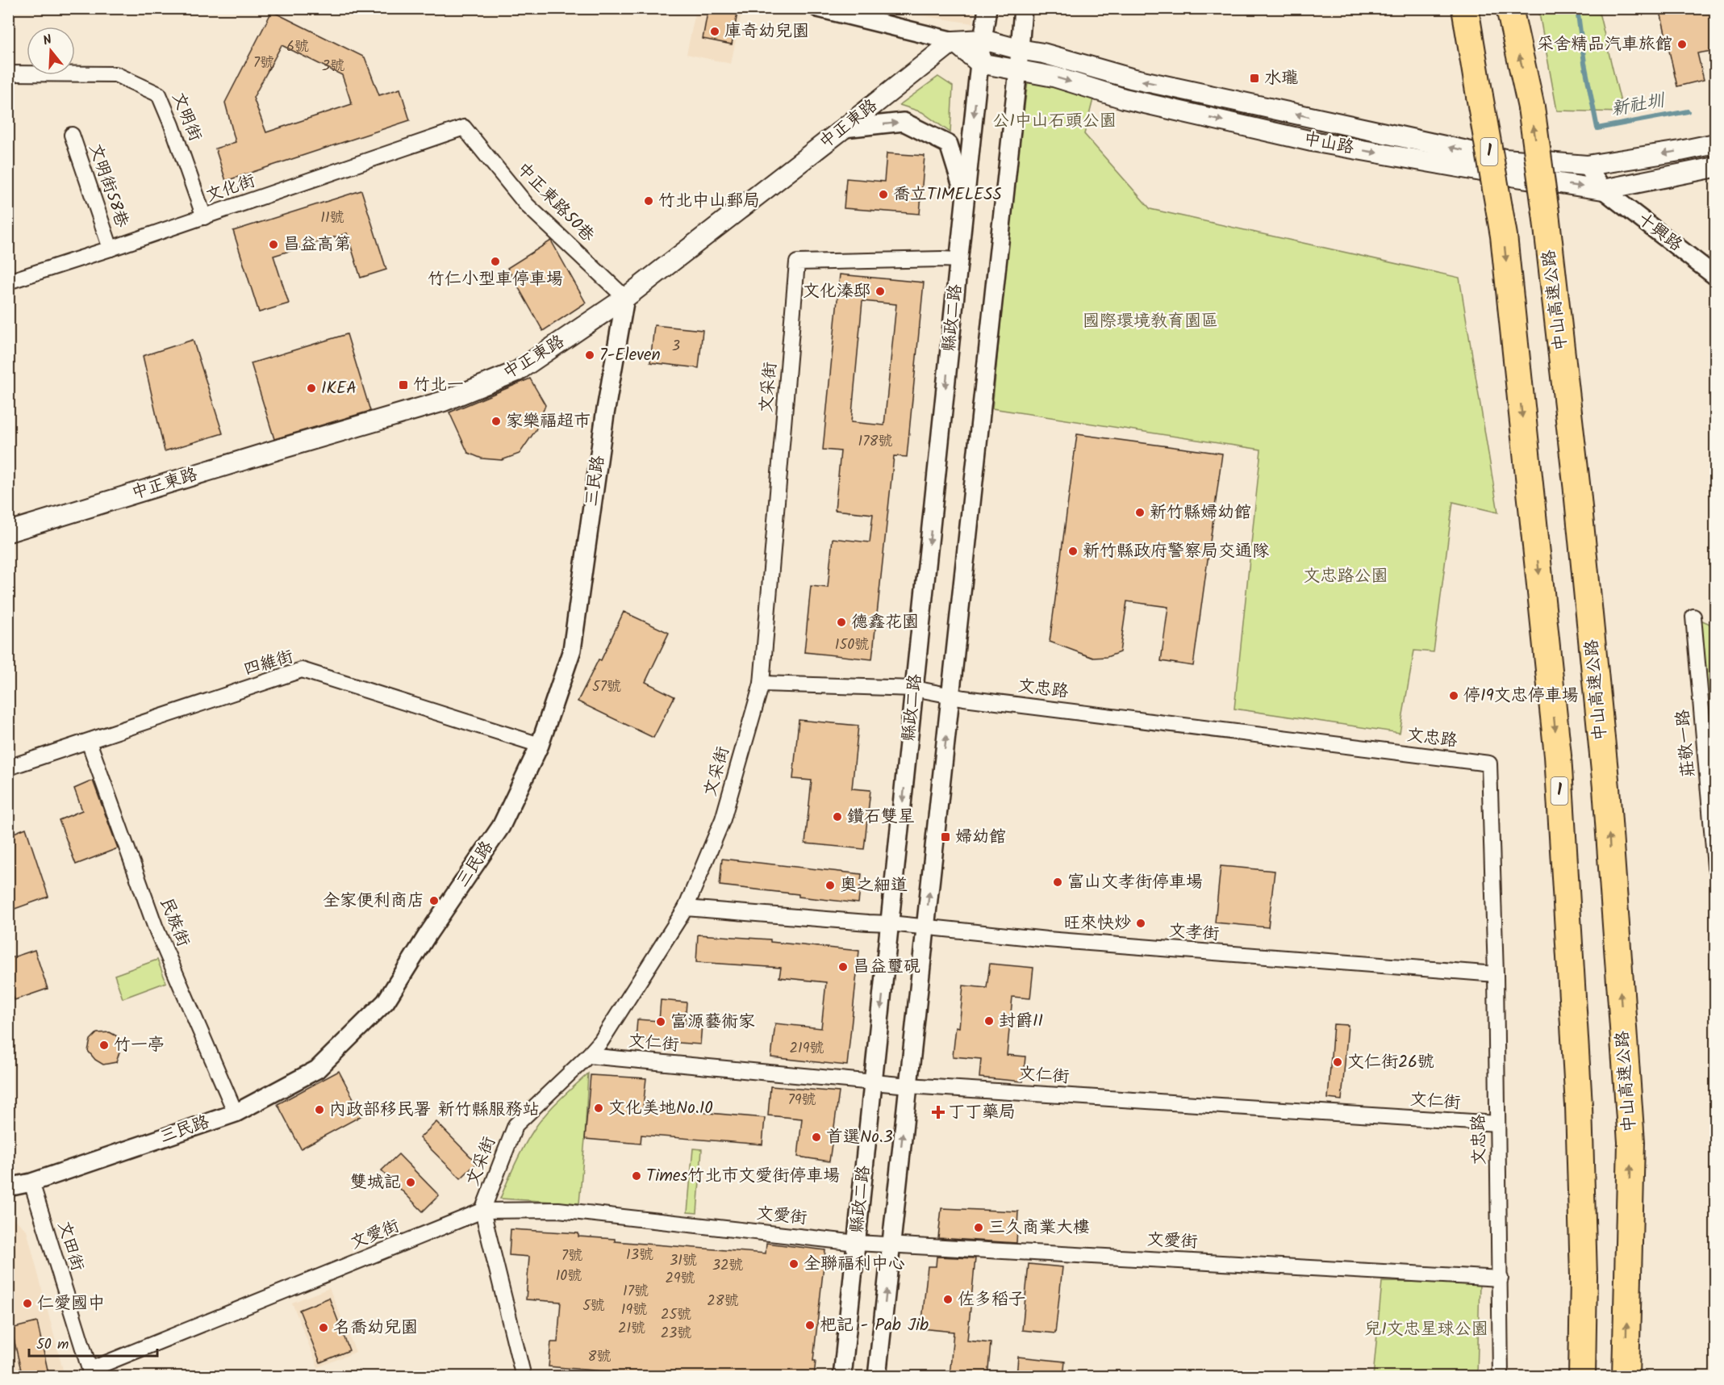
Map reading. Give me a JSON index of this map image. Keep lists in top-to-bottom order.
{
  "streets": {
    "highway": ["1", "中山高速公路"],
    "main road": ["中正東路", "中山路"],
    "street": [
      "文明街",
      "文明街58巷",
      "文化街",
      "中正東路50巷",
      "十興路",
      "縣政二路",
      "文采街",
      "三民路",
      "四維街",
      "文忠路",
      "莊敬一路",
      "民族街",
      "文孝街",
      "文仁街",
      "文愛街",
      "文田街"
    ]
  },
  "crossings": [
    ["文明街", "文化街"],
    ["中正東路", "中山路"],
    ["中正東路", "中正東路50巷"],
    ["中正東路", "三民路"],
    ["中山路", "十興路"],
    ["中山路", "縣政二路"],
    ["文明街58巷", "文化街"],
    ["文化街", "中正東路50巷"],
    ["中正東路50巷", "三民路"],
    ["縣政二路", "文采街"],
    ["縣政二路", "文忠路"],
    ["縣政二路", "文孝街"],
    ["縣政二路", "文仁街"],
    ["縣政二路", "文愛街"],
    ["文采街", "文忠路"],
    ["文采街", "文孝街"],
    ["文采街", "文仁街"],
    ["文采街", "文愛街"],
    ["三民路", "四維街"],
    ["三民路", "民族街"],
    ["三民路", "文田街"],
    ["四維街", "民族街"],
    ["文忠路", "文孝街"],
    ["文忠路", "文仁街"],
    ["文忠路", "文愛街"],
    ["文愛街", "文田街"]
  ],
  "water": ["新社圳"],
  "parks": [
    "公1中山石頭公園",
    "國際環境教育園區",
    "文忠路公園",
    "兒1文忠星球公園"
  ],
  "places": {
    "other": [
      "庫奇幼兒園",
      "采舍精品汽車旅館",
      "喬立TIMELESS",
      "竹北中山郵局",
      "昌益高第",
      "竹仁小型車停車場",
      "文化溱邸",
      "7-Eleven",
      "IKEA",
      "家樂福超市",
      "新竹縣婦幼館",
      "新竹縣政府警察局交通隊",
      "德鑫花園",
      "停19文忠停車場",
      "鑽石雙星",
      "富山文孝街停車場",
      "奧之細道",
      "全家便利商店",
      "旺來快炒",
      "昌益璽硯",
      "封爵II",
      "富源藝術家",
      "竹一亭",
      "文仁街26號",
      "文化美地No.10",
      "內政部移民署 新竹縣服務站",
      "首選No.3",
      "Times竹北市文愛街停車場",
      "雙城記",
      "三久商業大樓",
      "全聯福利中心",
      "佐多稻子",
      "仁愛國中",
      "杷記 - Pab Jib",
      "名喬幼兒園"
    ],
    "transit": ["水瓏", "竹北一", "婦幼館"],
    "health": ["丁丁藥局"]
  },
  "house_numbers": [
    "6號",
    "7號",
    "3號",
    "11號",
    "3",
    "178號",
    "150號",
    "57號",
    "219號",
    "79號",
    "13號",
    "7號",
    "31號",
    "32號",
    "10號",
    "29號",
    "17號",
    "28號",
    "5號",
    "19號",
    "25號",
    "21號",
    "23號",
    "8號"
  ],
  "scale_bar": "50 m",
  "north": "top"
}
